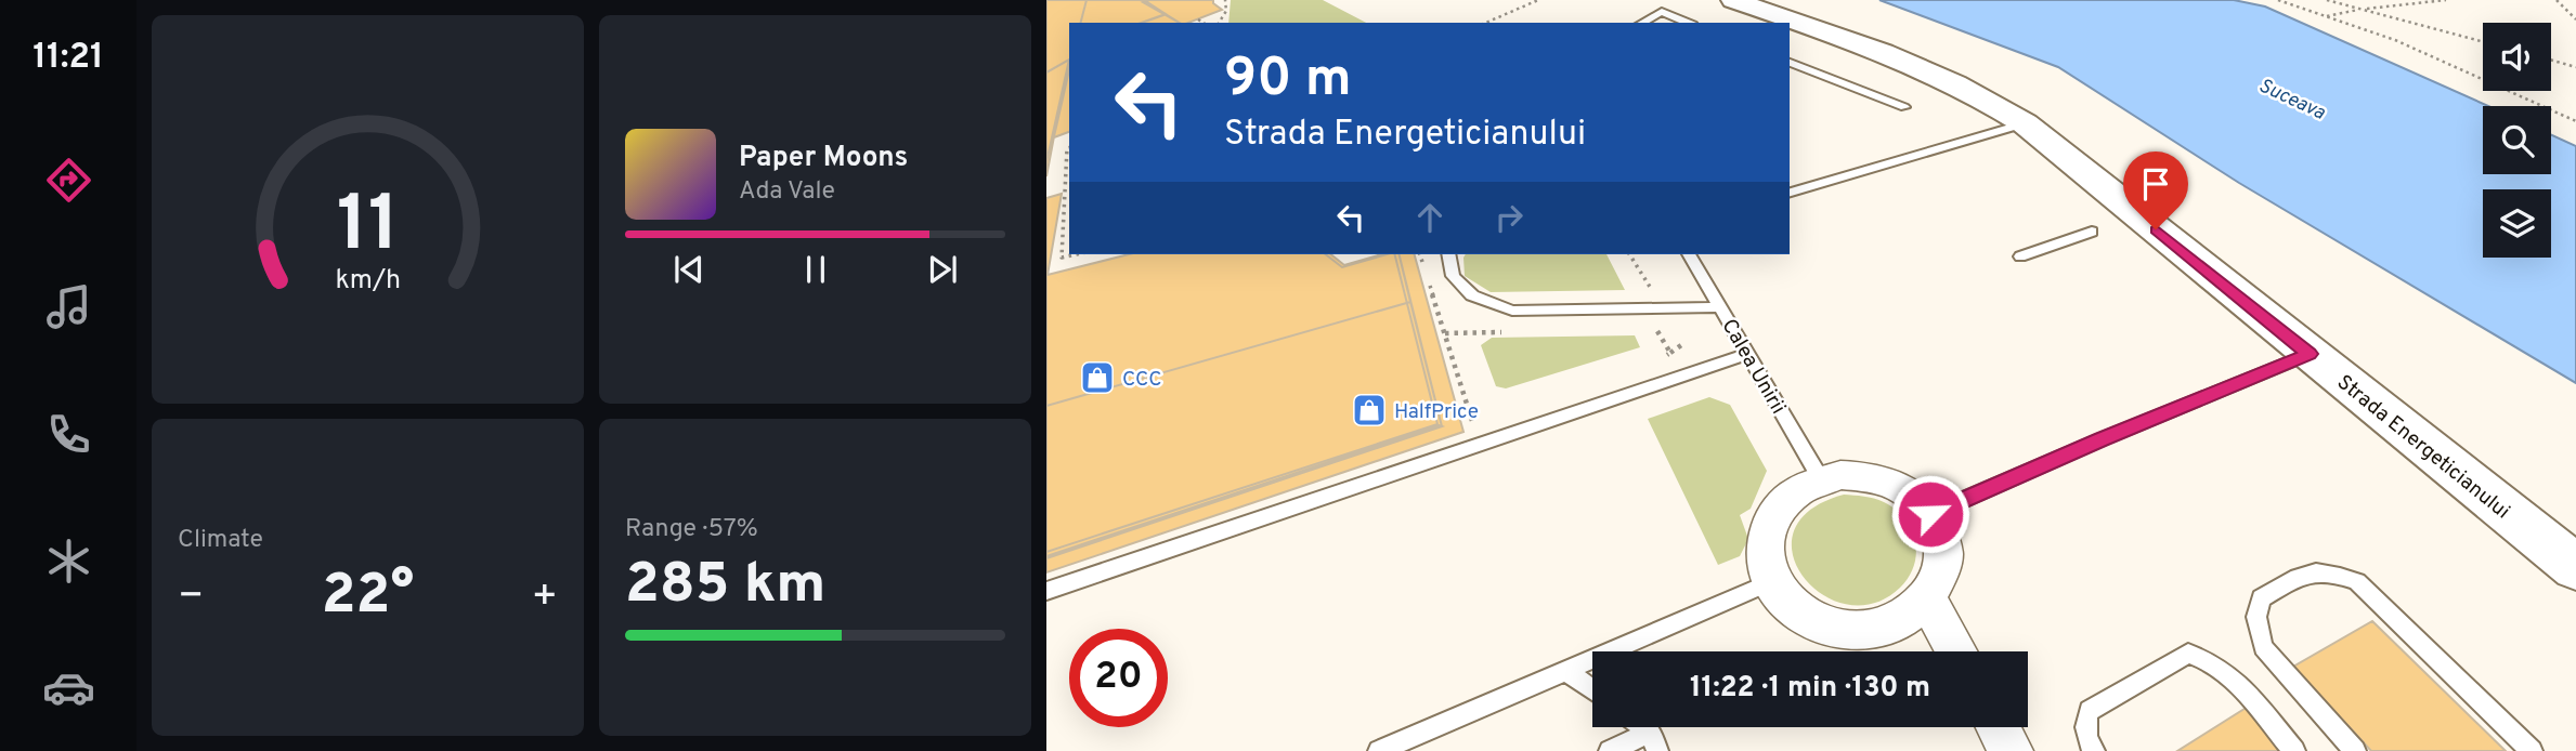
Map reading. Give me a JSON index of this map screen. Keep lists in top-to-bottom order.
{
  "streets": {
    "street": ["Strada Energeticianului"],
    "lane": ["Calea Unirii"]
  },
  "water": ["Suceava"],
  "places": {
    "shop": ["CCC", "HalfPrice"]
  },
  "page": {
    "tabs": "11:21",
    "turn": ["90 m", "Strada Energeticianului"],
    "song": ["Paper Moons", "Ada Vale"],
    "tile": [
      "Climate",
      ["Range · 57%", "285 km"]
    ],
    "heat": ["−", "22°", "+"],
    "limit": "20",
    "trip": "11:22 · 1 min · 130 m",
    "gauge": ["11", "km/h"]
  }
}
